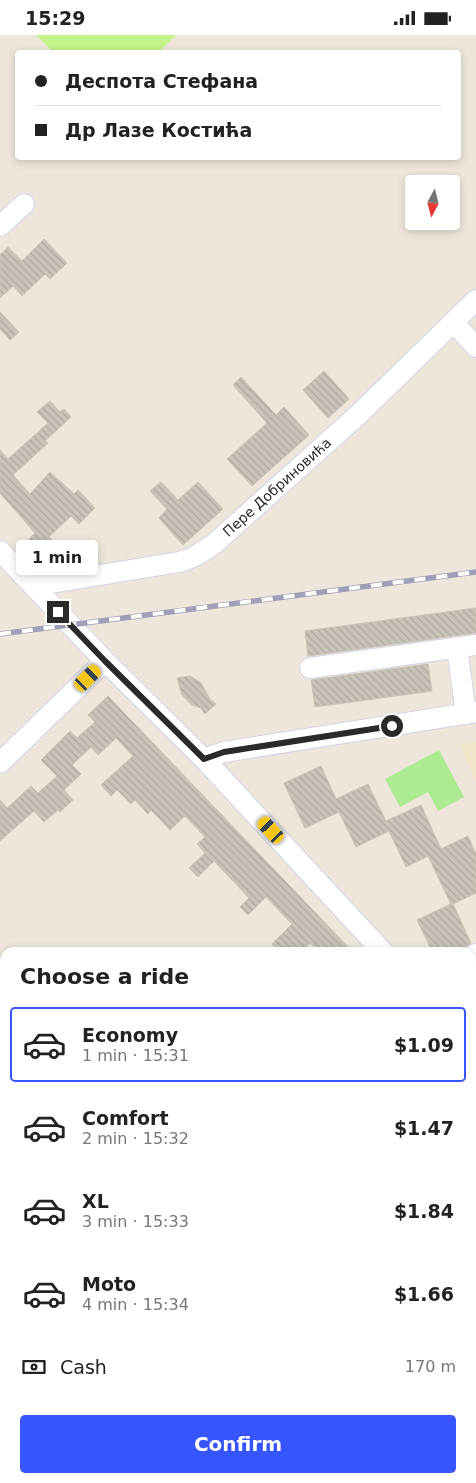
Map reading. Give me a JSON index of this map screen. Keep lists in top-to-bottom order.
{
  "streets": {
    "street": ["Пере Добриновића"]
  },
  "north": "bottom",
  "page": {
    "status": "15:29",
    "banner": ["Деспота Стефана", "Др Лазе Костића"],
    "bubble": "1 min",
    "heading": "Choose a ride",
    "list": [
      {
        "name": "Economy",
        "note": "1 min · 15:31",
        "value": "$1.09"
      },
      {
        "name": "Comfort",
        "note": "2 min · 15:32",
        "value": "$1.47"
      },
      {
        "name": "XL",
        "note": "3 min · 15:33",
        "value": "$1.84"
      },
      {
        "name": "Moto",
        "note": "4 min · 15:34",
        "value": "$1.66"
      }
    ],
    "pay": ["Cash", "170 m"],
    "buttons": "Confirm"
  }
}
